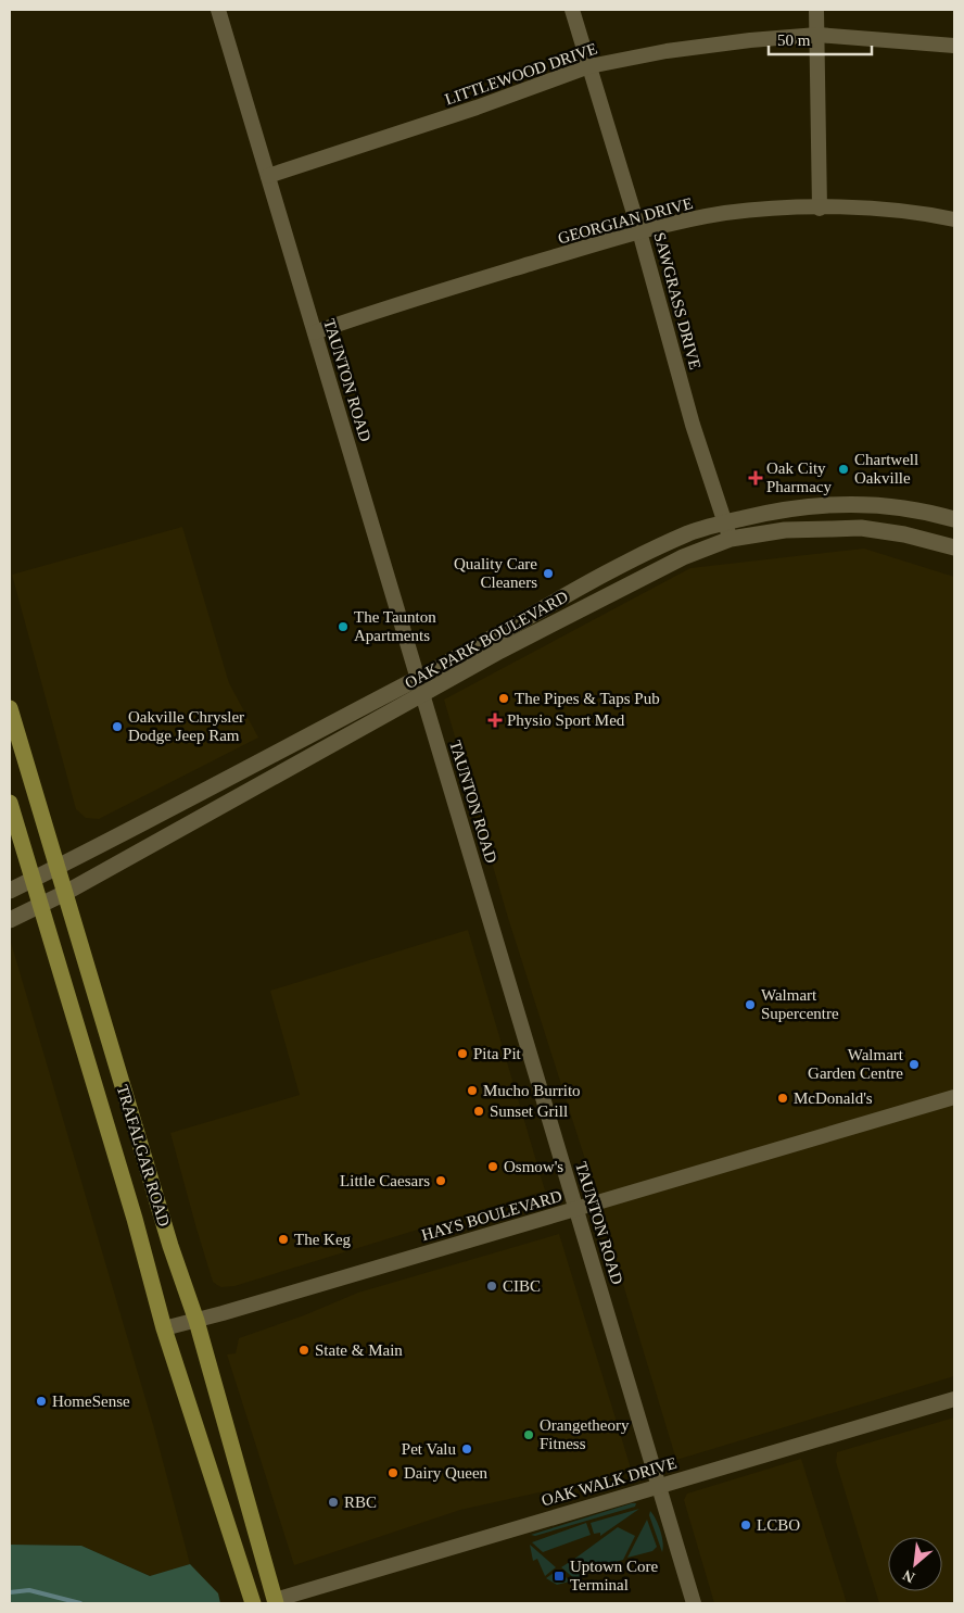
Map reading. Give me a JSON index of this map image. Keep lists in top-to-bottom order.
{
  "streets": {
    "main road": ["TRAFALGAR ROAD"],
    "street": [
      "LITTLEWOOD DRIVE",
      "GEORGIAN DRIVE",
      "SAWGRASS DRIVE",
      "TAUNTON ROAD",
      "OAK PARK BOULEVARD",
      "HAYS BOULEVARD",
      "OAK WALK DRIVE"
    ]
  },
  "crossings": [
    ["LITTLEWOOD DRIVE", "SAWGRASS DRIVE"],
    ["LITTLEWOOD DRIVE", "TAUNTON ROAD"],
    ["GEORGIAN DRIVE", "SAWGRASS DRIVE"],
    ["GEORGIAN DRIVE", "TAUNTON ROAD"],
    ["SAWGRASS DRIVE", "OAK PARK BOULEVARD"],
    ["TAUNTON ROAD", "OAK PARK BOULEVARD"],
    ["TAUNTON ROAD", "HAYS BOULEVARD"],
    ["TAUNTON ROAD", "OAK WALK DRIVE"],
    ["OAK PARK BOULEVARD", "TRAFALGAR ROAD"],
    ["TRAFALGAR ROAD", "HAYS BOULEVARD"],
    ["TRAFALGAR ROAD", "OAK WALK DRIVE"]
  ],
  "places": {
    "other": [
      "Chartwell Oakville",
      "Quality Care Cleaners",
      "The Taunton Apartments",
      "The Pipes & Taps Pub",
      "Oakville Chrysler Dodge Jeep Ram",
      "Walmart Supercentre",
      "Pita Pit",
      "Walmart Garden Centre",
      "Mucho Burrito",
      "McDonald's",
      "Sunset Grill",
      "Osmow's",
      "Little Caesars",
      "The Keg",
      "CIBC",
      "State & Main",
      "HomeSense",
      "Orangetheory Fitness",
      "Pet Valu",
      "Dairy Queen",
      "RBC",
      "LCBO"
    ],
    "health": ["Oak City Pharmacy", "Physio Sport Med"],
    "transit": ["Uptown Core Terminal"]
  },
  "scale_bar": "50 m",
  "north": "bottom left"
}
